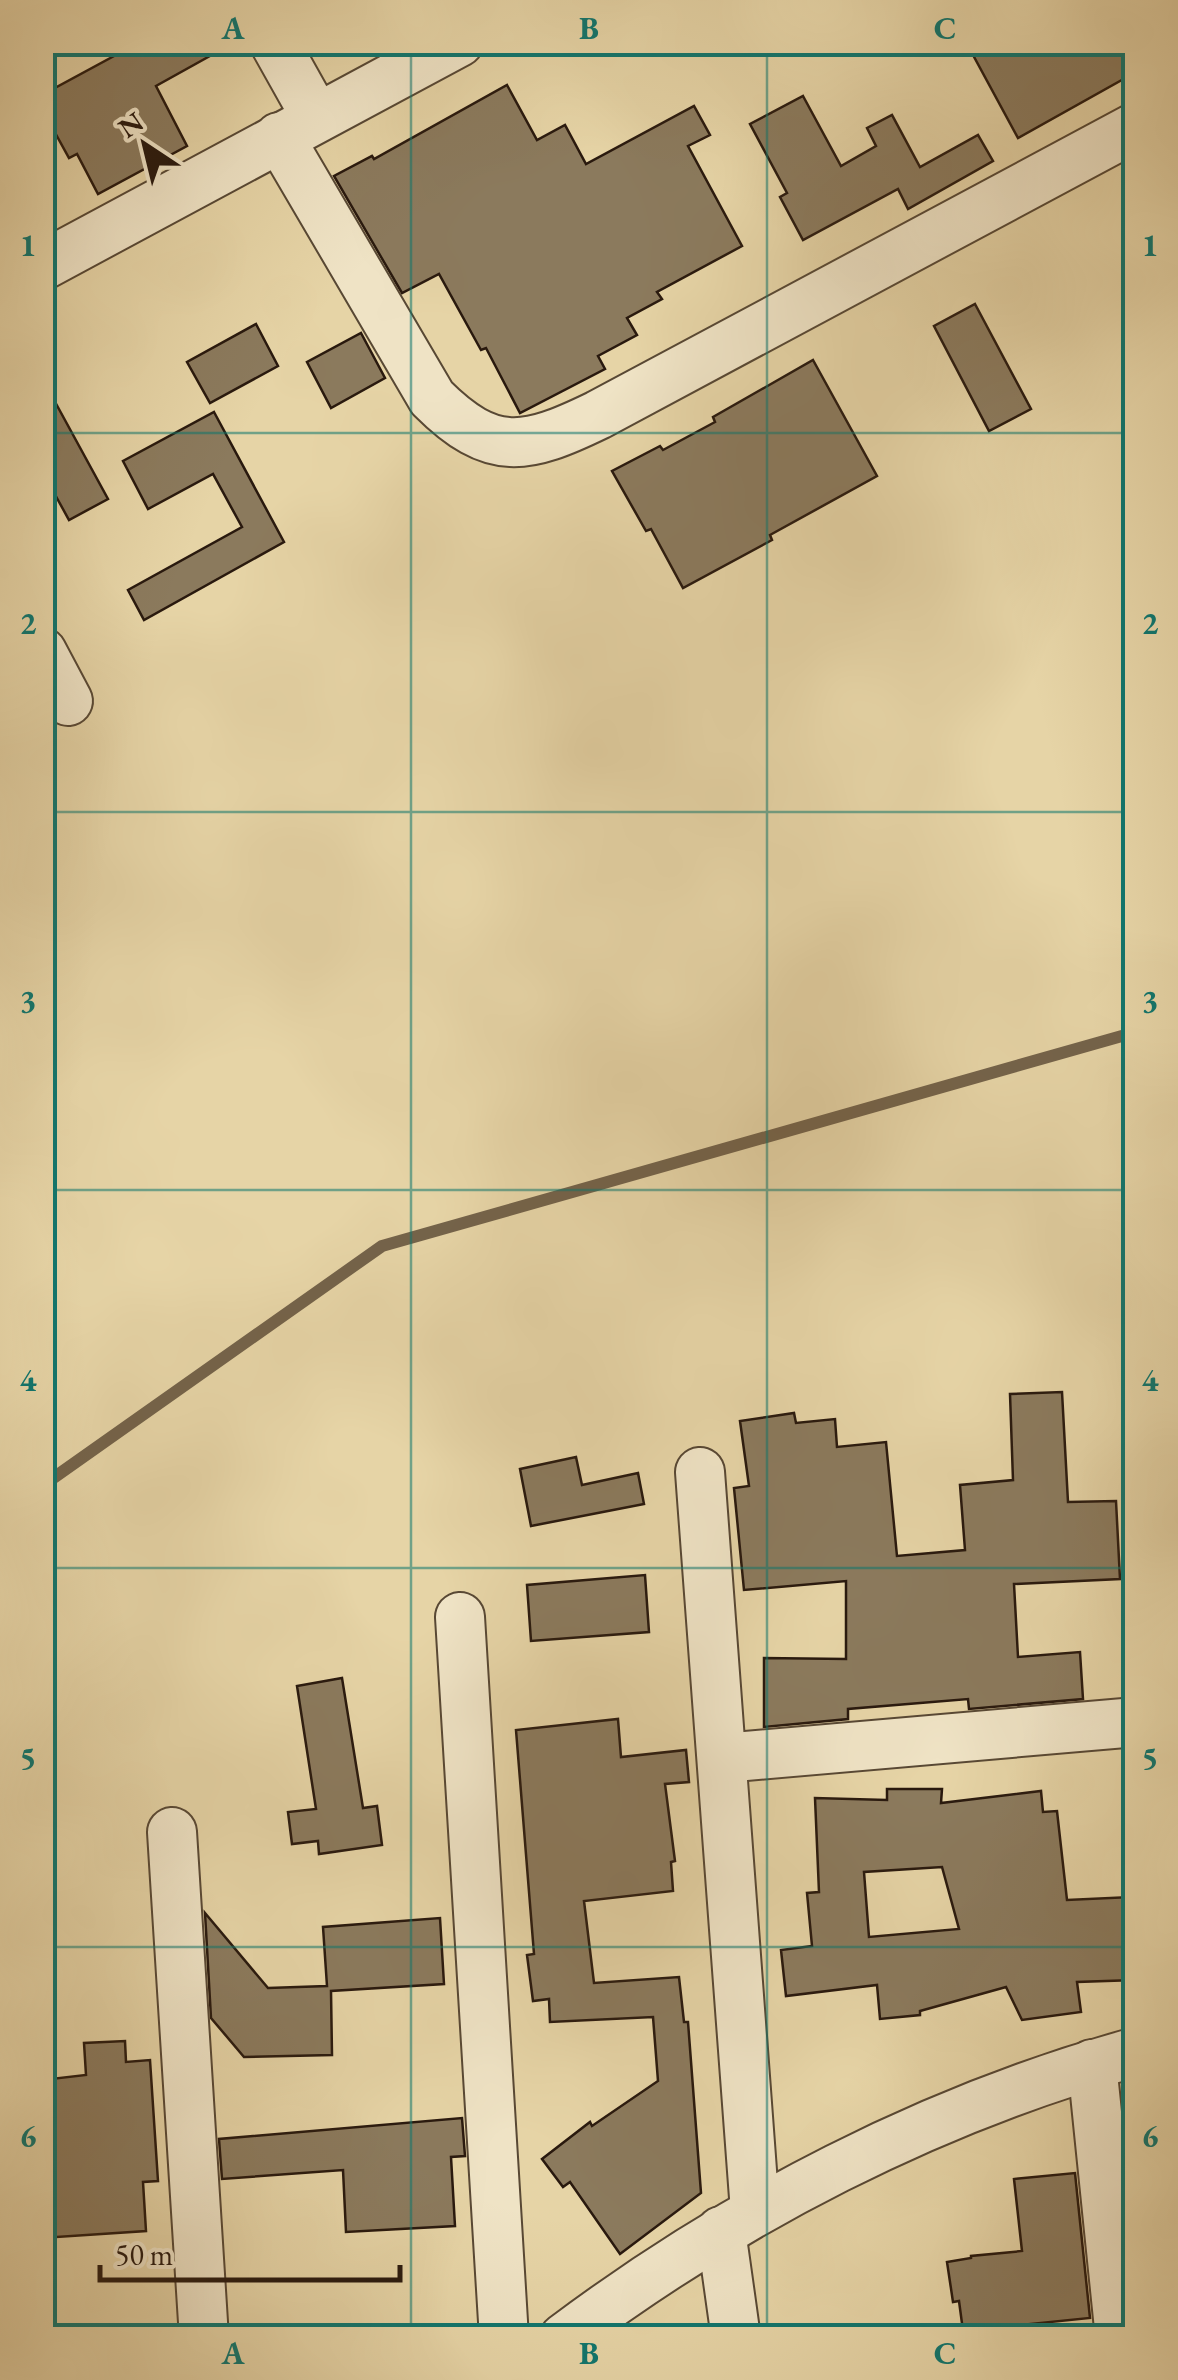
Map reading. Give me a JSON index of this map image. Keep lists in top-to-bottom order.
{
  "scale_bar": "50 m",
  "north": "top left",
  "grid": {
    "columns": ["A", "B", "C"],
    "rows": [
      "1",
      "2",
      "3",
      "4",
      "5",
      "6"
    ]
  }
}
